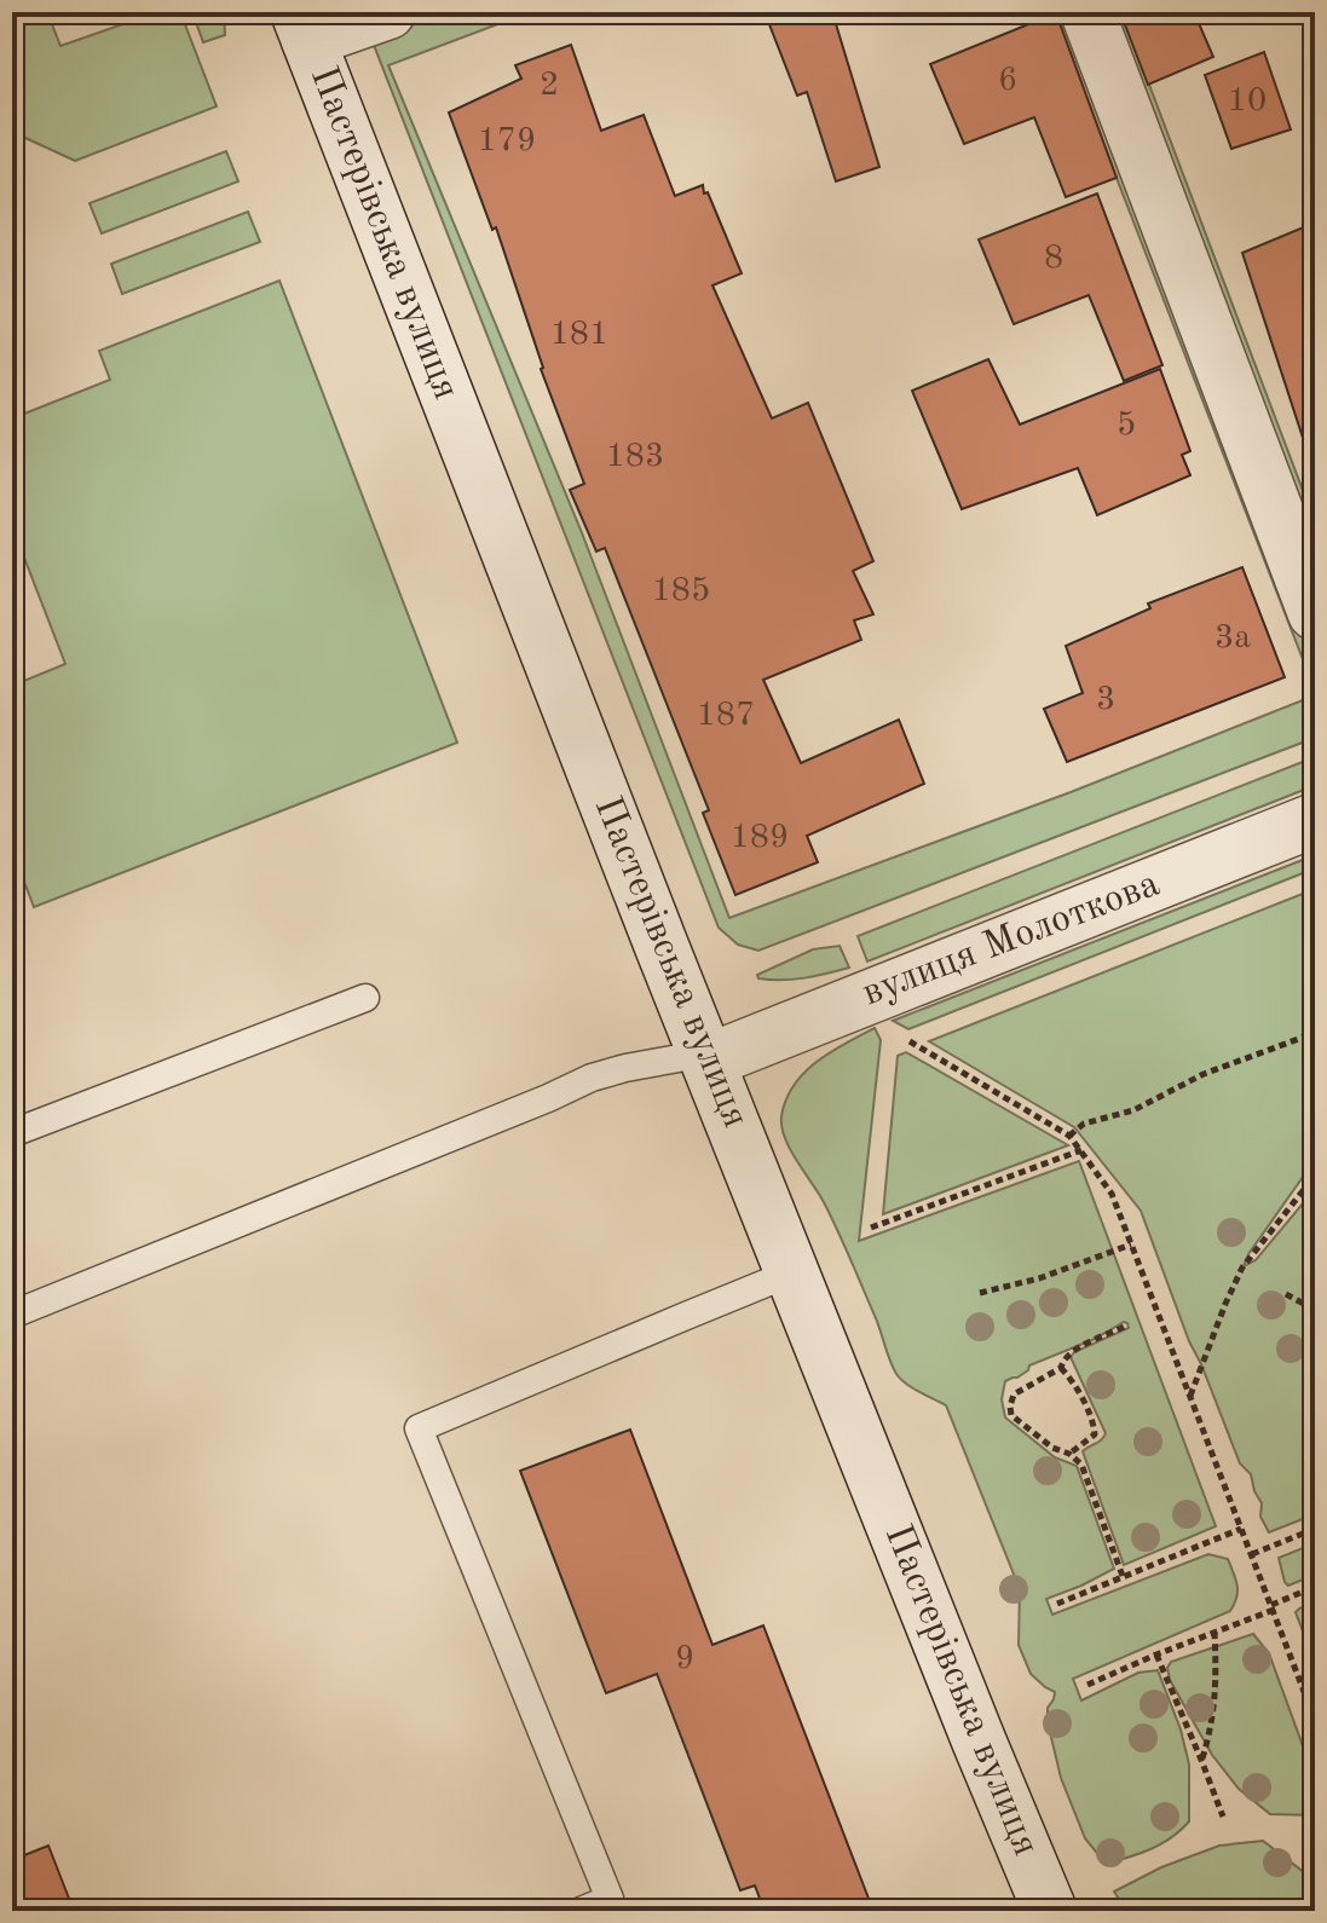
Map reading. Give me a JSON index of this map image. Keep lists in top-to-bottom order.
{
  "streets": {
    "main road": ["Пастерівська вулиця", "вулиця Молоткова"]
  },
  "crossings": [
    ["Пастерівська вулиця", "вулиця Молоткова"]
  ],
  "house_numbers": [
    "6",
    "2",
    "10",
    "179",
    "8",
    "181",
    "5",
    "183",
    "185",
    "3а",
    "3",
    "187",
    "189",
    "9"
  ]
}
